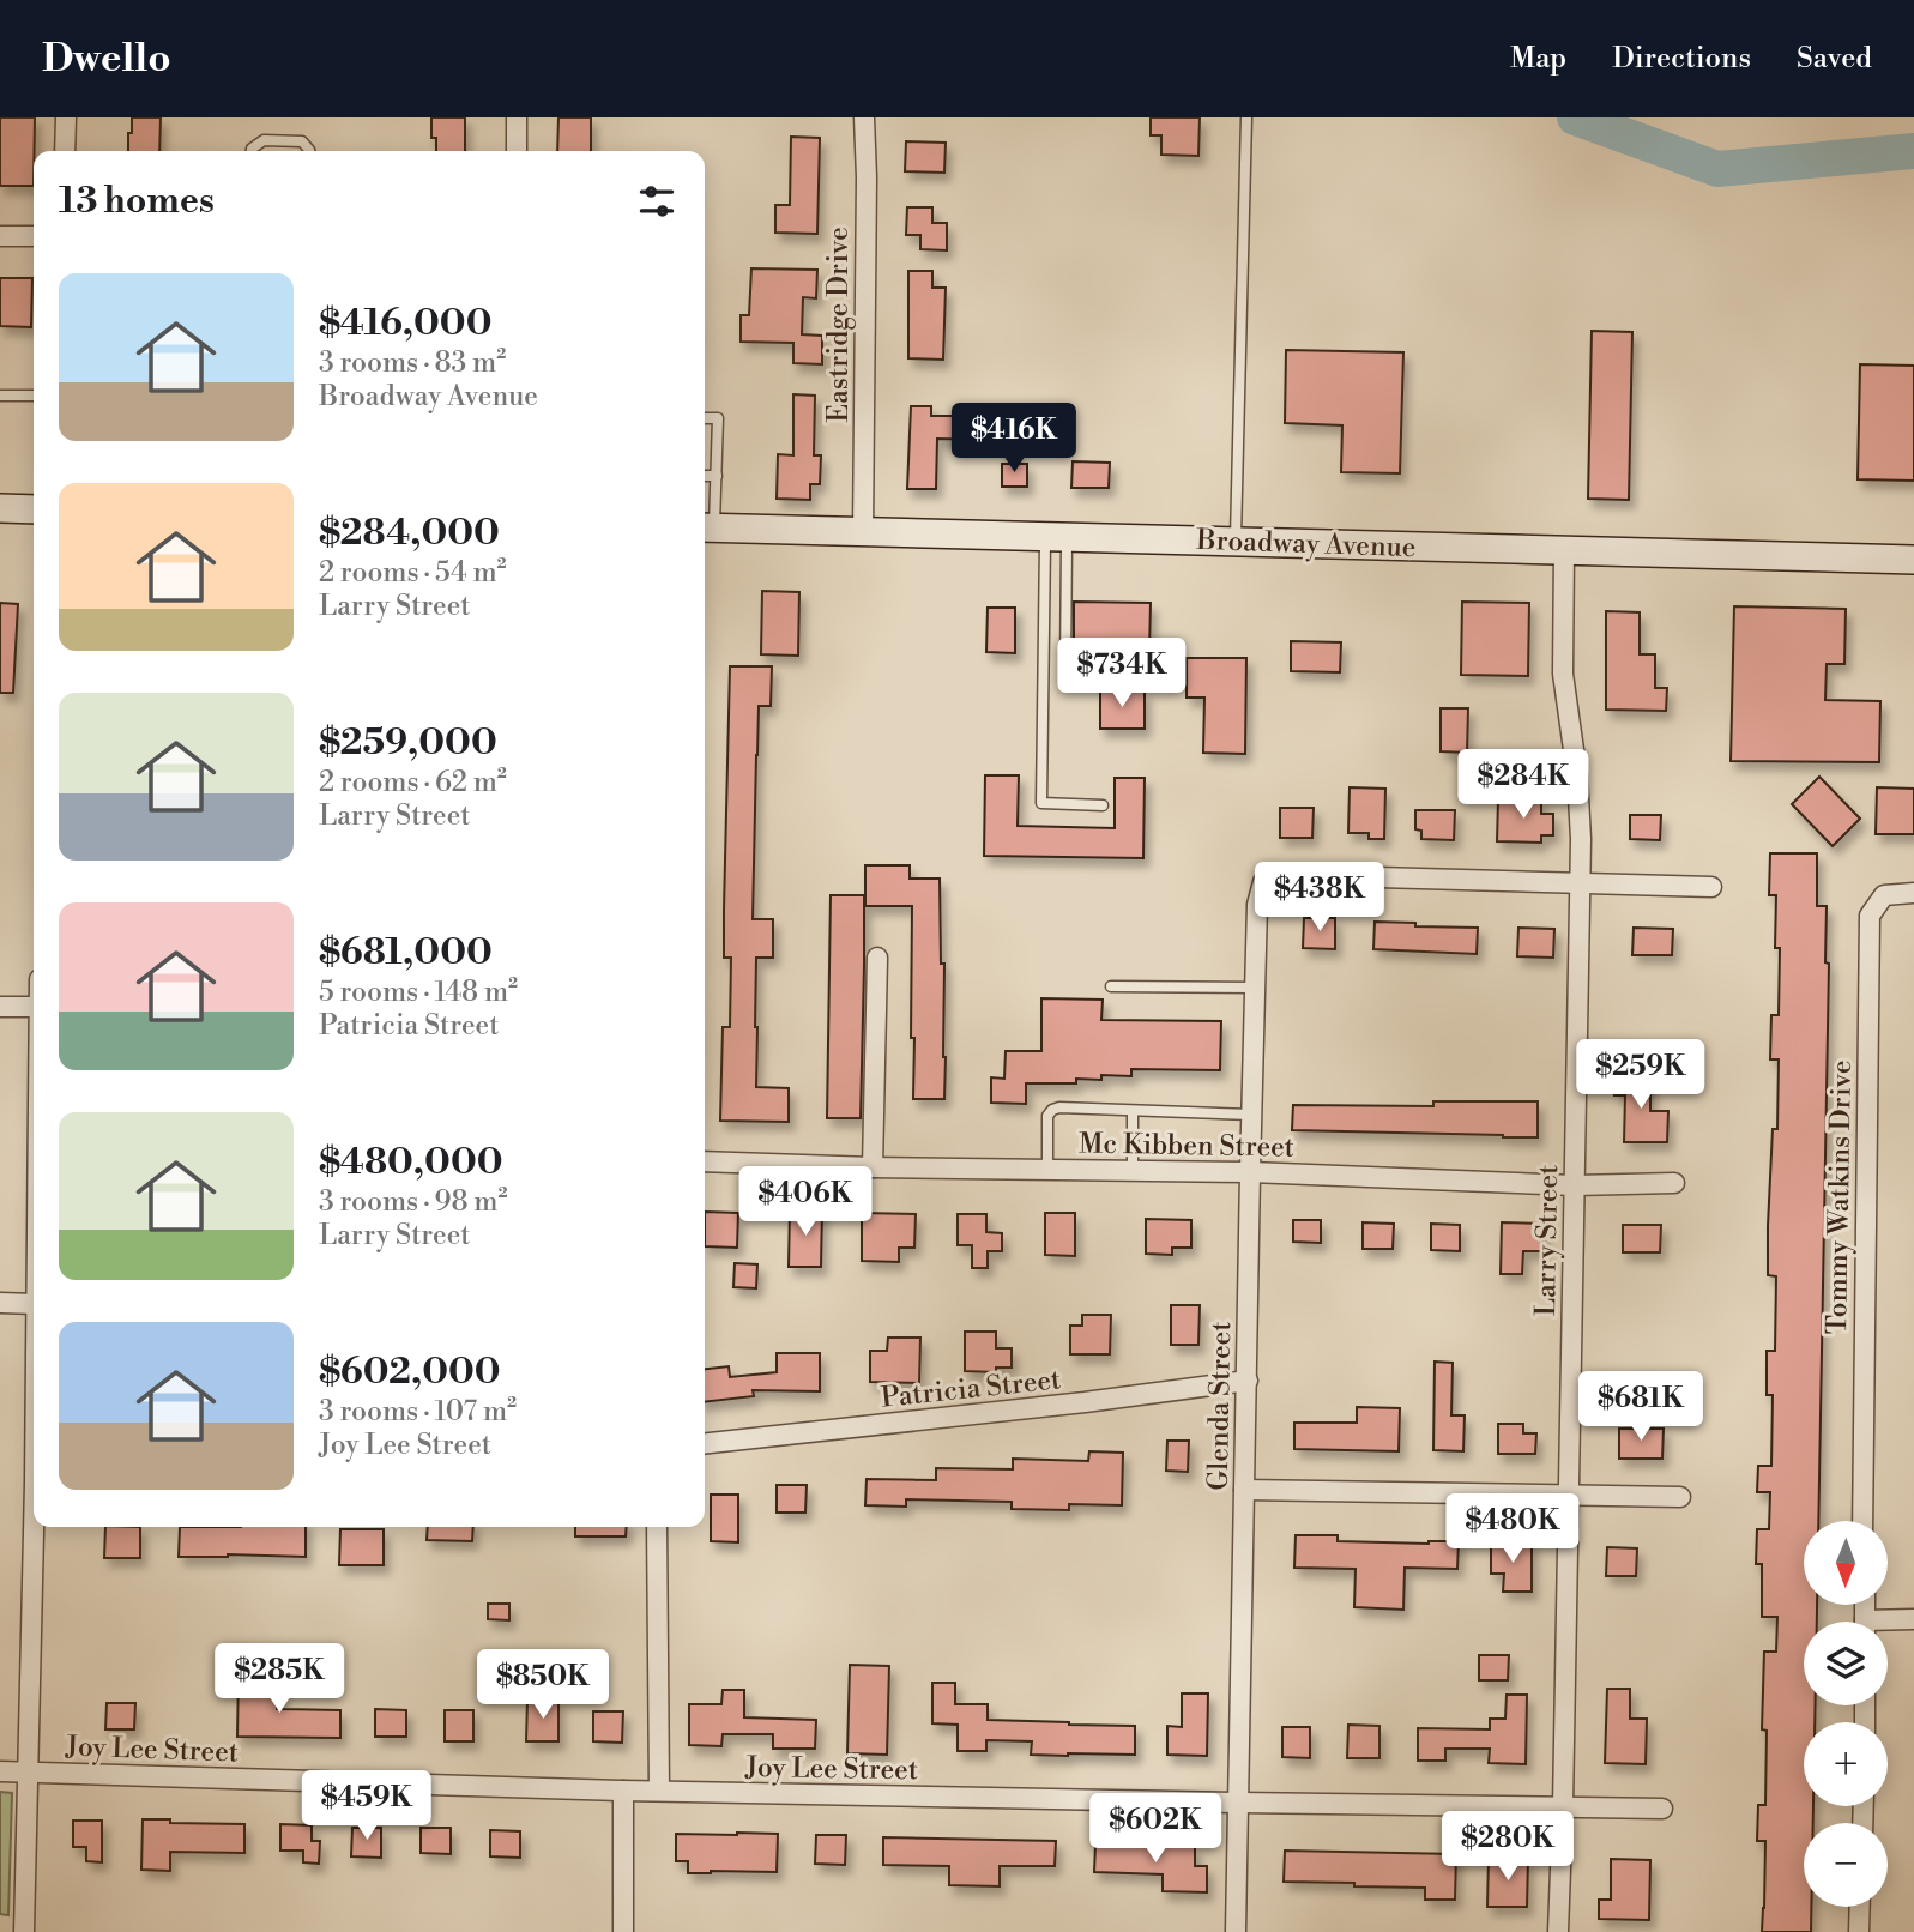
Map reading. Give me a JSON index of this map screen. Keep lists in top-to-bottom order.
{
  "streets": {
    "main road": ["Broadway Avenue"],
    "street": [
      "Eastridge Drive",
      "Mc Kibben Street",
      "Tommy Watkins Drive",
      "Larry Street",
      "Patricia Street",
      "Glenda Street",
      "Joy Lee Street"
    ]
  },
  "crossings": [
    ["Eastridge Drive", "Broadway Avenue"],
    ["Broadway Avenue", "Larry Street"],
    ["Mc Kibben Street", "Larry Street"],
    ["Mc Kibben Street", "Glenda Street"],
    ["Larry Street", "Glenda Street"],
    ["Larry Street", "Joy Lee Street"],
    ["Patricia Street", "Glenda Street"],
    ["Glenda Street", "Joy Lee Street"]
  ],
  "north": "bottom",
  "page": {
    "header": "Dwello",
    "nav": ["Map", "Directions", "Saved"],
    "heading": "13 homes",
    "list": [
      {
        "name": "$416,000",
        "note": "3 rooms · 83 m² · Broadway Avenue"
      },
      {
        "name": "$284,000",
        "note": "2 rooms · 54 m² · Larry Street"
      },
      {
        "name": "$259,000",
        "note": "2 rooms · 62 m² · Larry Street"
      },
      {
        "name": "$681,000",
        "note": "5 rooms · 148 m² · Patricia Street"
      },
      {
        "name": "$480,000",
        "note": "3 rooms · 98 m² · Larry Street"
      },
      {
        "name": "$602,000",
        "note": "3 rooms · 107 m² · Joy Lee Street"
      }
    ],
    "price": [
      "$416K",
      "$734K",
      "$284K",
      "$438K",
      "$259K",
      "$406K",
      "$681K",
      "$480K",
      "$285K",
      "$850K",
      "$459K",
      "$602K",
      "$280K"
    ],
    "map_buttons": ["+", "−"]
  }
}
